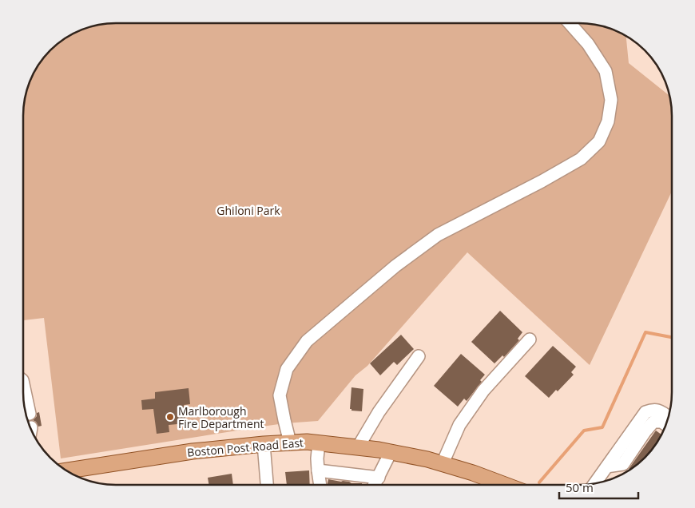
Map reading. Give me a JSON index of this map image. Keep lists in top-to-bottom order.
{
  "streets": {
    "main road": ["Boston Post Road East"]
  },
  "parks": ["Ghiloni Park"],
  "places": ["Marlborough Fire Department"],
  "scale_bar": "50 m"
}
